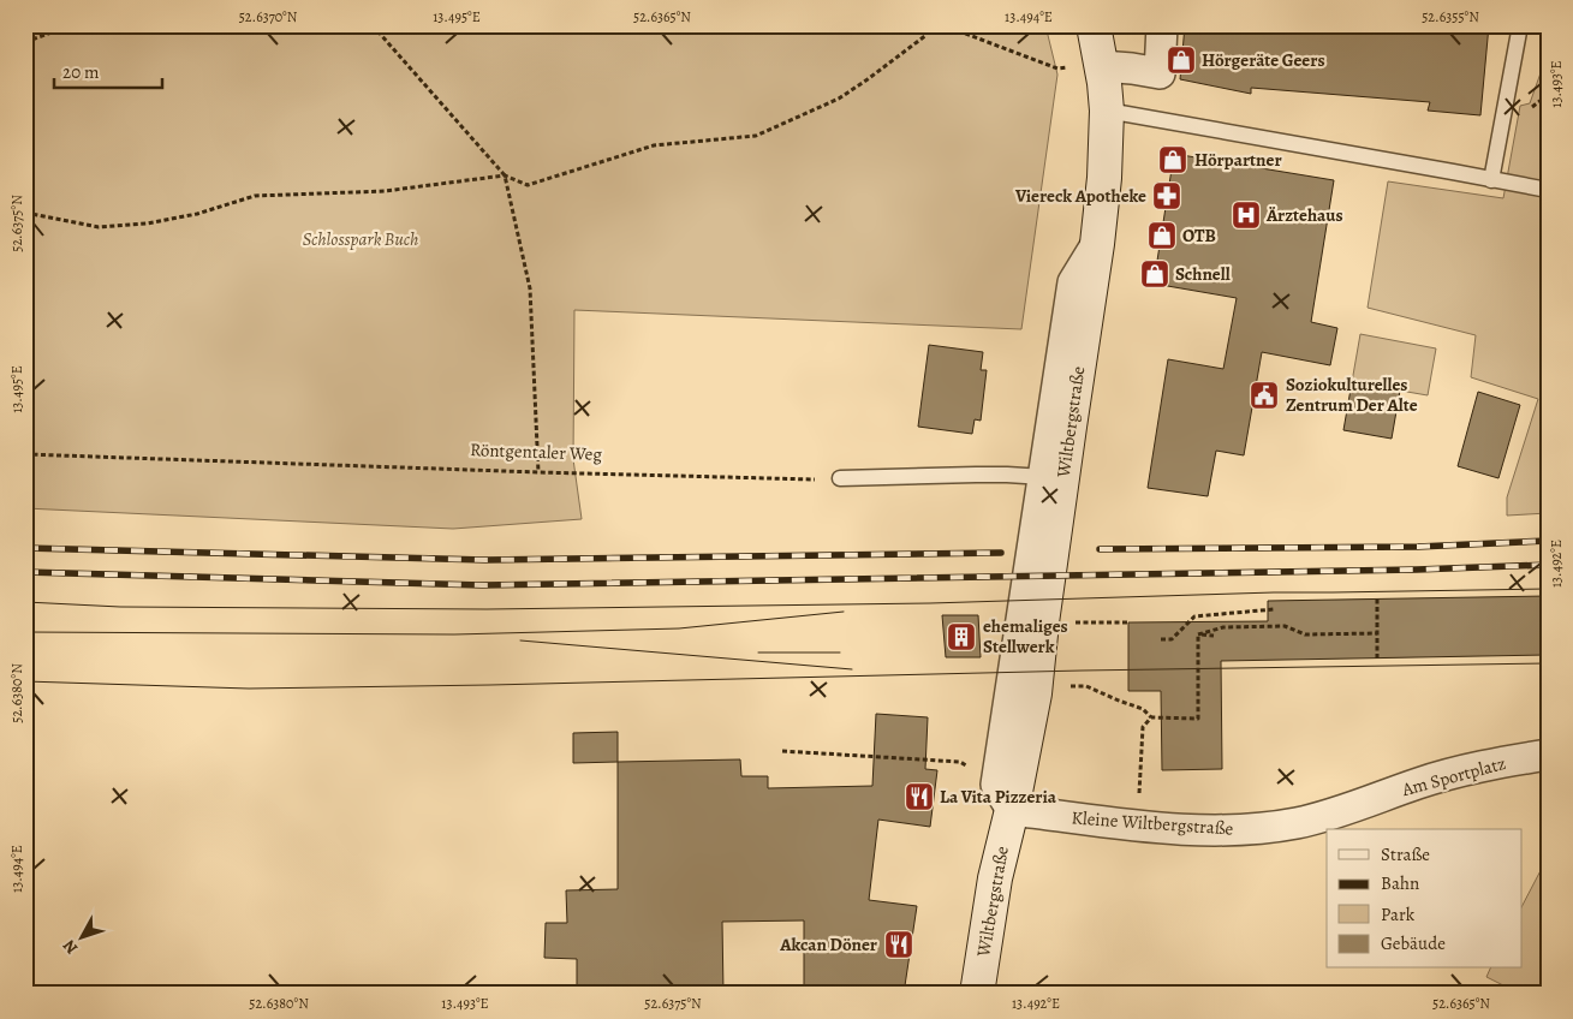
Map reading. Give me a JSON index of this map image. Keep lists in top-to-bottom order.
{
  "streets": {
    "main road": ["Wiltbergstraße"],
    "street": ["Am Sportplatz", "Kleine Wiltbergstraße"],
    "path": ["Röntgentaler Weg"]
  },
  "crossings": [
    ["Wiltbergstraße", "Kleine Wiltbergstraße"],
    ["Am Sportplatz", "Kleine Wiltbergstraße"]
  ],
  "parks": ["Schlosspark Buch"],
  "places": {
    "shop": [
      "Hörgeräte Geers",
      "Hörpartner",
      "OTB",
      "Schnell"
    ],
    "pharmacy": ["Viereck Apotheke"],
    "hospital": ["Ärztehaus"],
    "public building": ["Soziokulturelles Zentrum Der Alte"],
    "building": ["ehemaliges Stellwerk"],
    "restaurant": ["La Vita Pizzeria", "Akcan Döner"]
  },
  "legend": [
    "Straße",
    "Bahn",
    "Park",
    "Gebäude"
  ],
  "scale_bar": "20 m",
  "north": "bottom left",
  "coordinates": [
    "52.6370°N",
    "13.495°E",
    "52.6365°N",
    "13.494°E",
    "52.6355°N",
    "13.493°E",
    "52.6375°N",
    "13.492°E",
    "52.6380°N"
  ]
}
